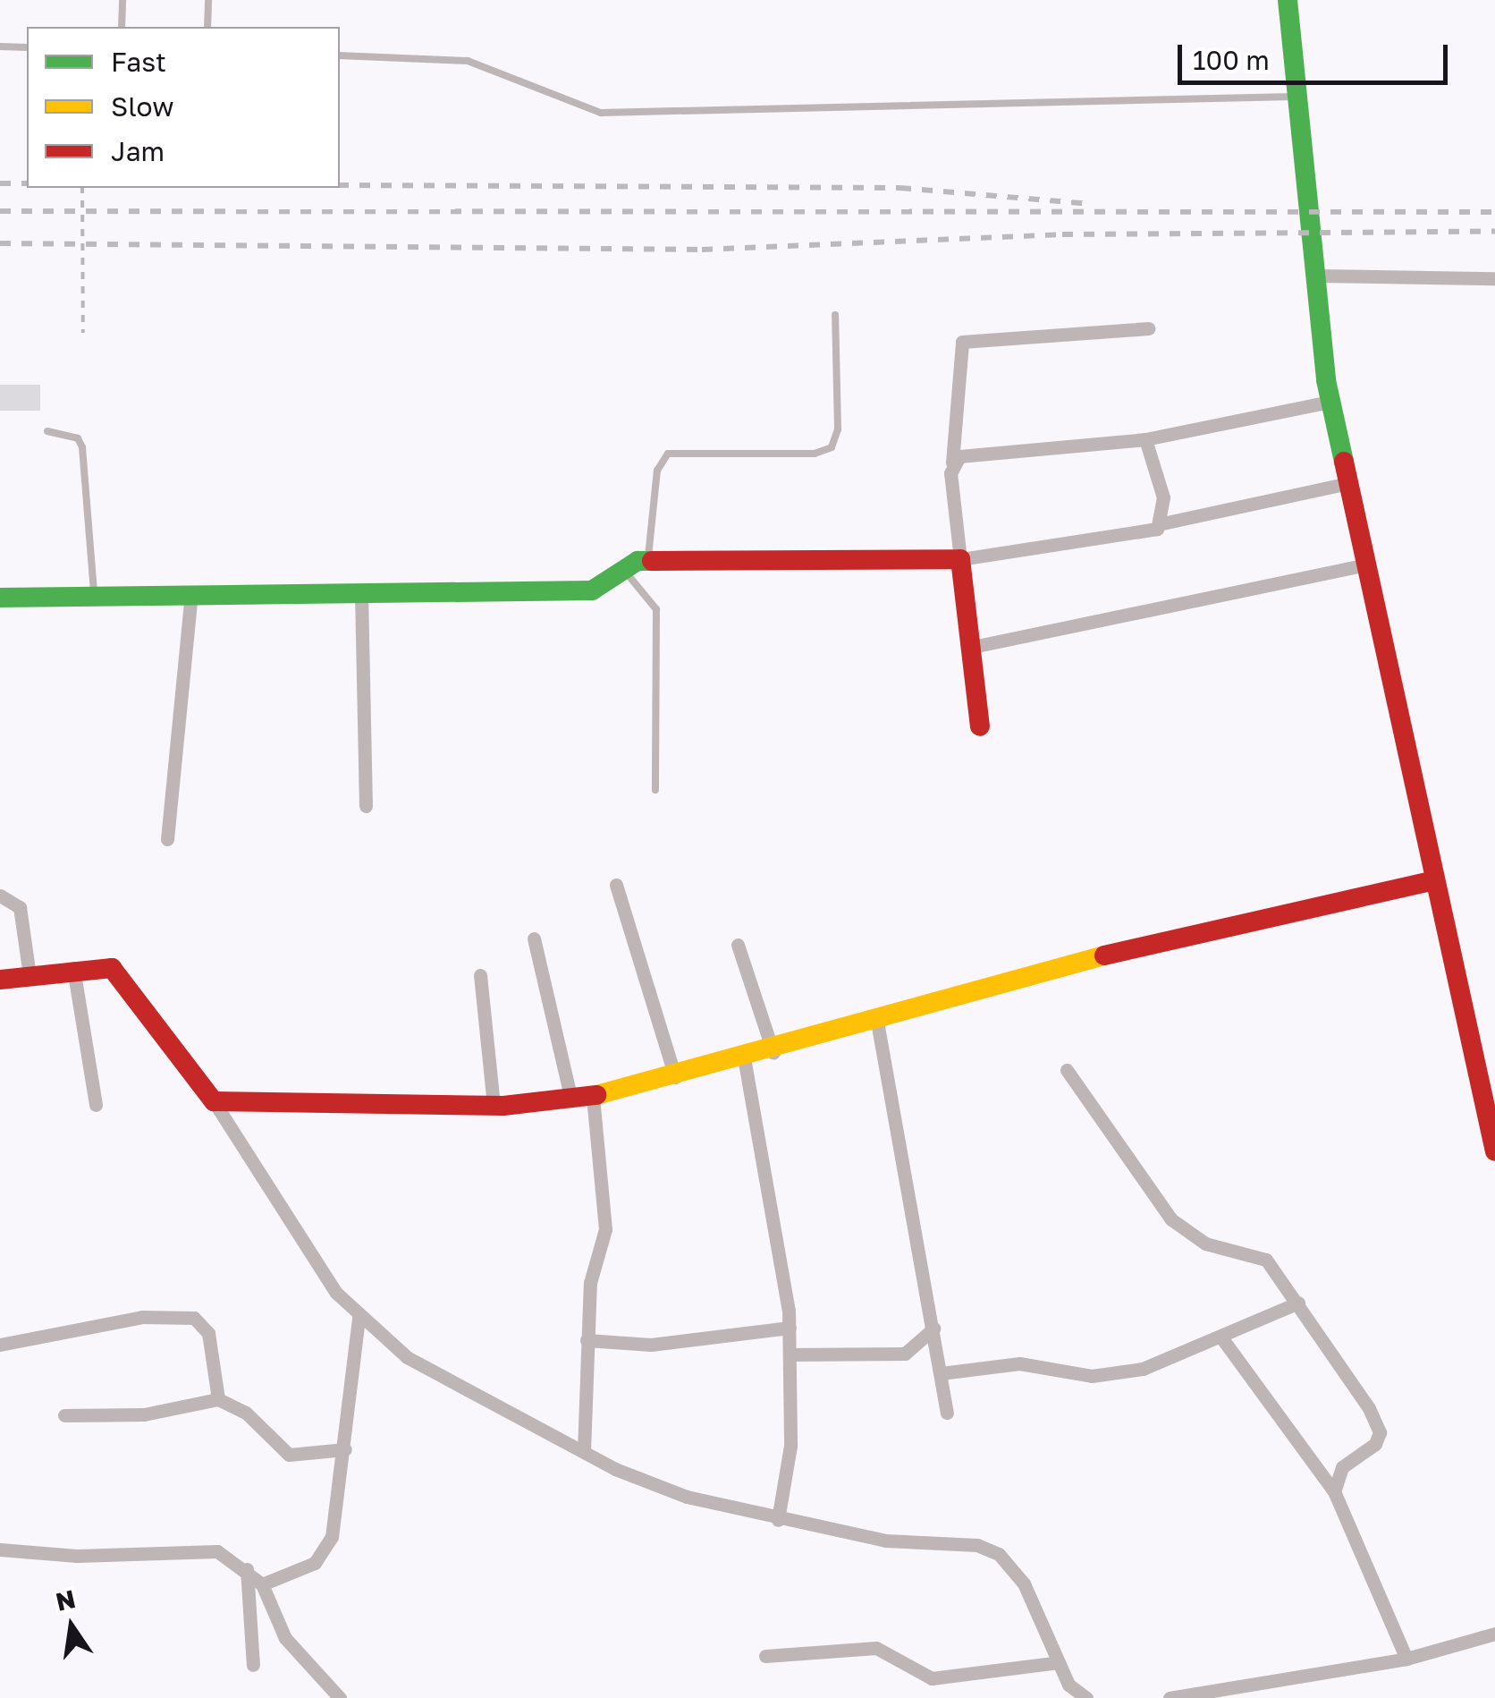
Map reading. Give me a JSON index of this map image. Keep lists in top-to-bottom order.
{
  "legend": ["Fast", "Slow", "Jam"],
  "scale_bar": "100 m",
  "north": "top"
}
